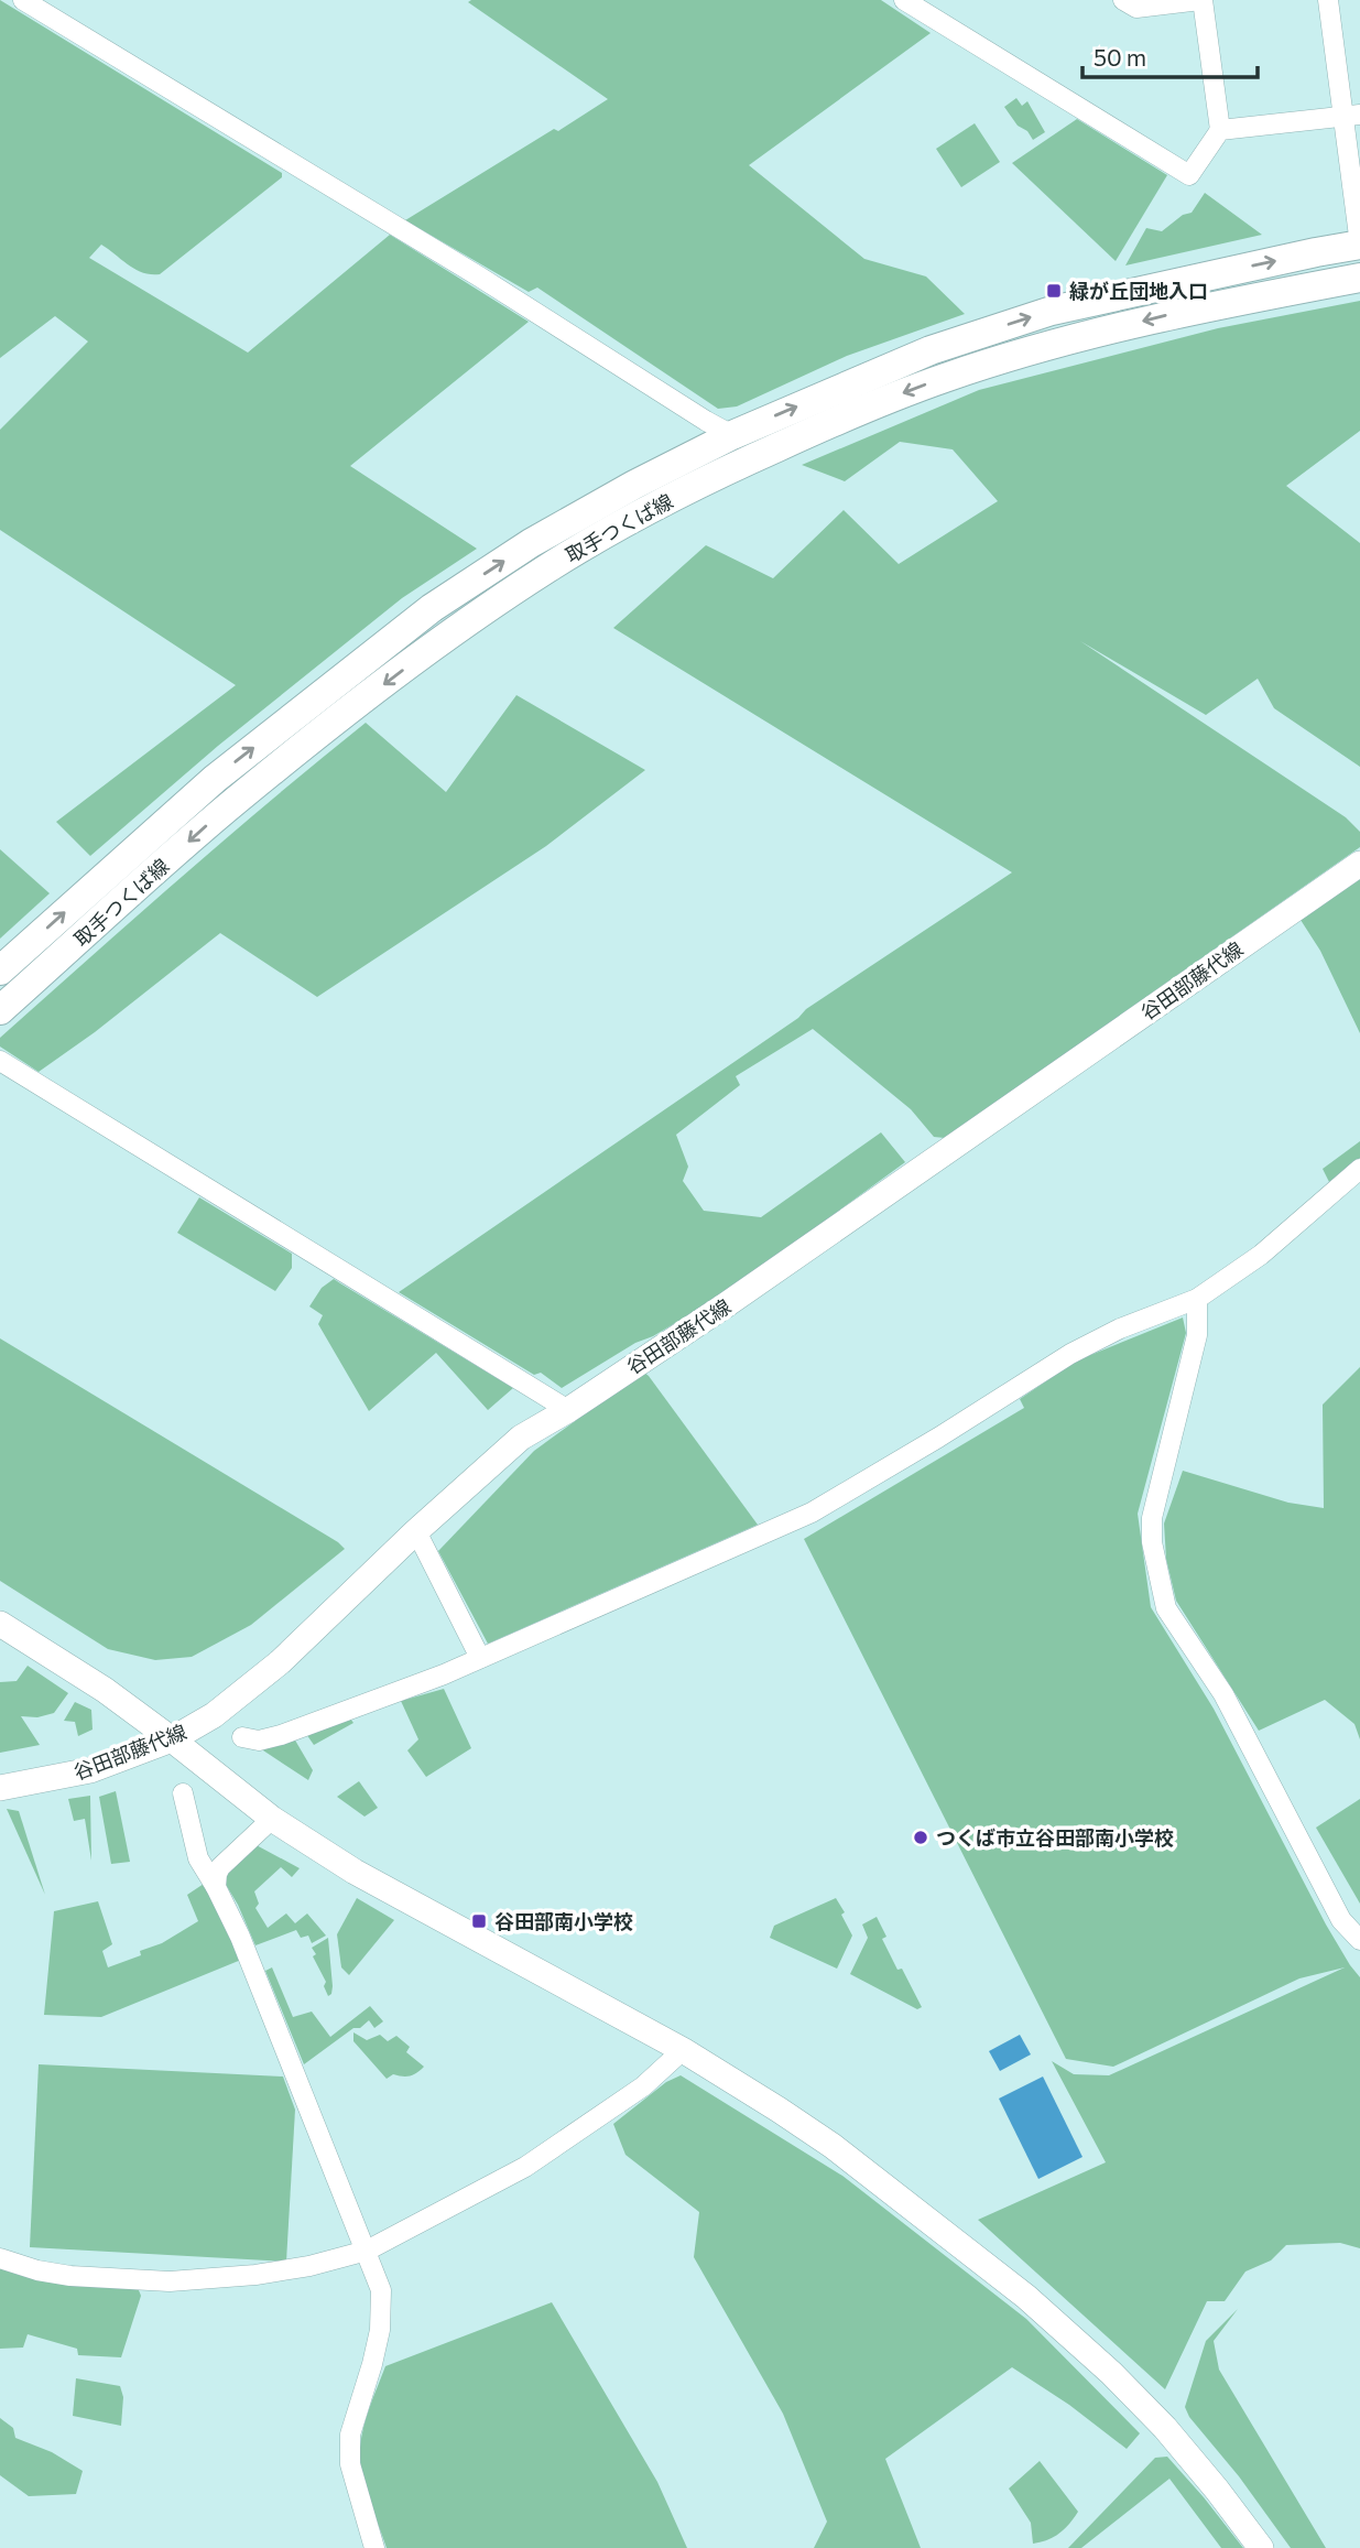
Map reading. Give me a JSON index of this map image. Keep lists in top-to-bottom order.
{
  "streets": {
    "main road": ["取手つくば線", "谷田部藤代線"]
  },
  "places": {
    "transit": ["緑が丘団地入口", "谷田部南小学校"],
    "other": ["つくば市立谷田部南小学校"]
  },
  "scale_bar": "50 m"
}
